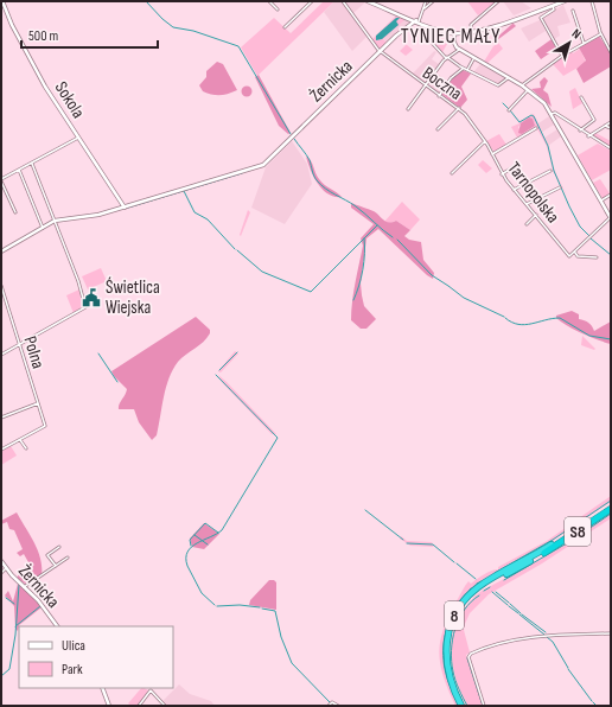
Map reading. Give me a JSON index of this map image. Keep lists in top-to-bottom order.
{
  "streets": {
    "highway": ["S8", "8"],
    "street": [
      "Żernicka",
      "Boczna",
      "Sokola",
      "Tarnopolska",
      "Polna"
    ]
  },
  "crossings": [
    ["Żernicka", "Boczna"],
    ["Żernicka", "Sokola"],
    ["Boczna", "Tarnopolska"],
    ["S8", "8"]
  ],
  "districts": ["TYNIEC MAŁY"],
  "places": {
    "public building": ["Świetlica Wiejska"]
  },
  "legend": ["Ulica", "Park"],
  "scale_bar": "500 m",
  "north": "top right"
}
